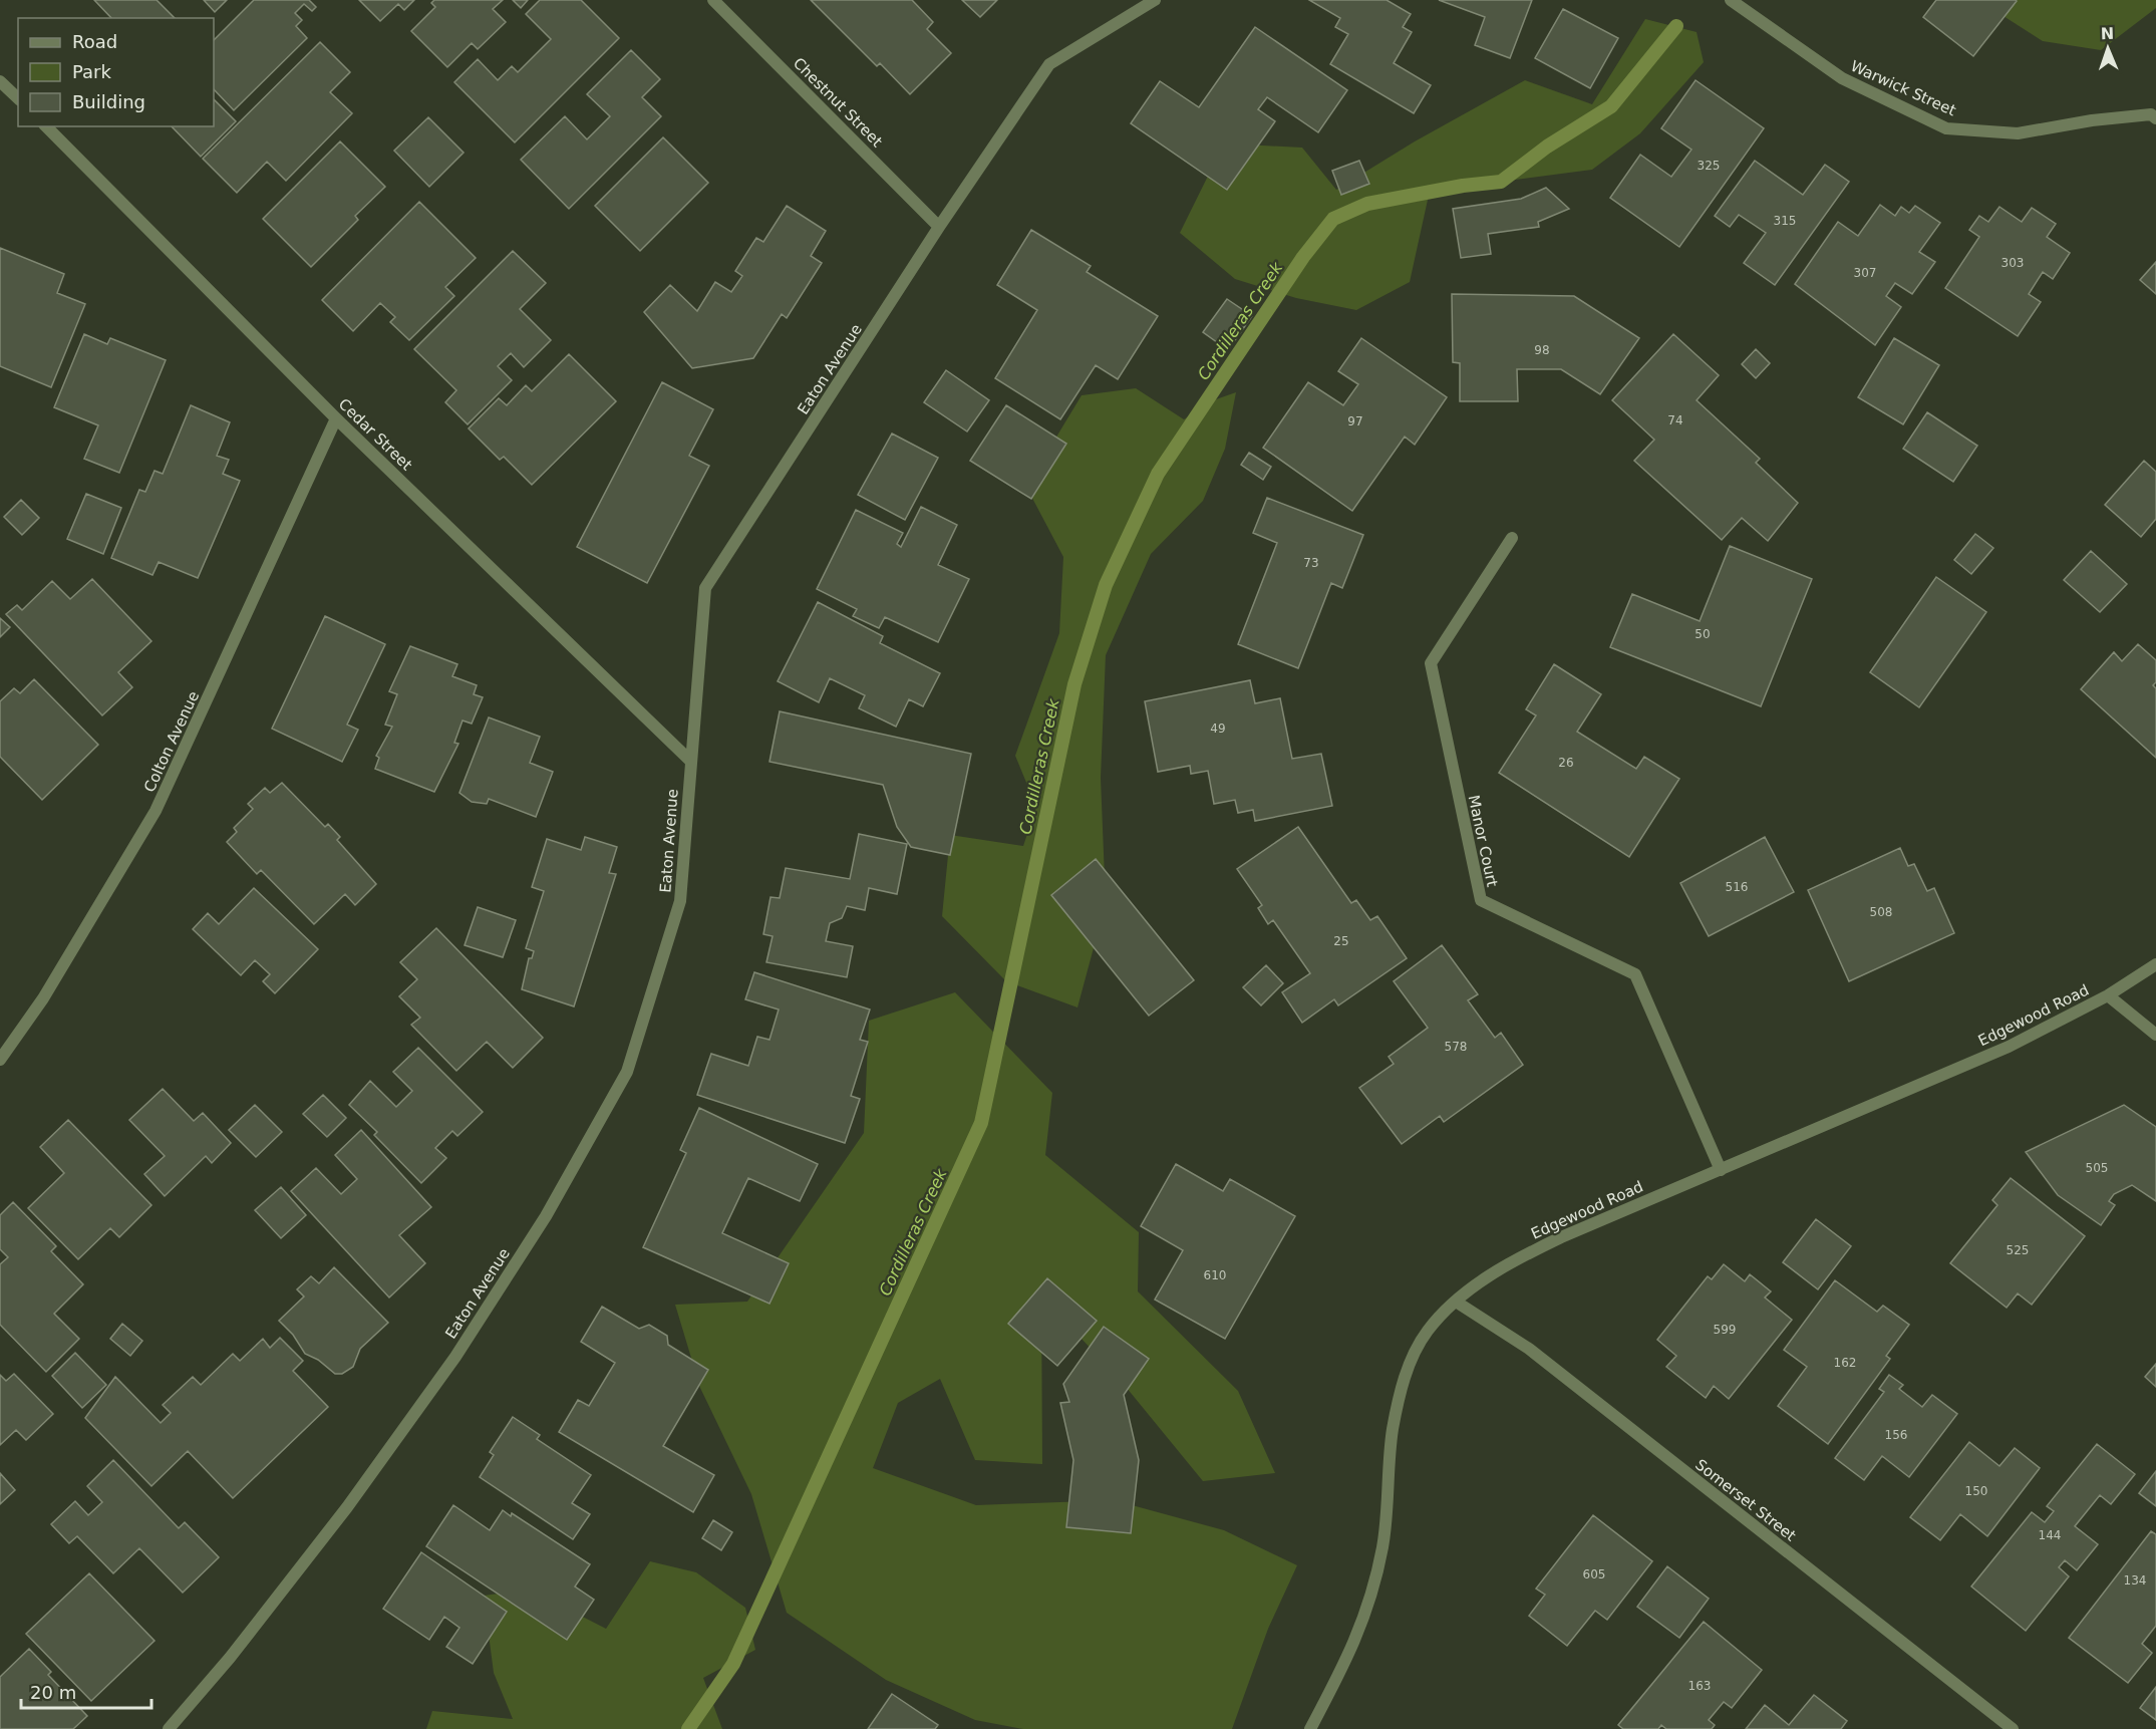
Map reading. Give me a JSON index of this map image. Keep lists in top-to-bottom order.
{
  "streets": {
    "street": [
      "Warwick Street",
      "Chestnut Street",
      "Eaton Avenue",
      "Cedar Street",
      "Colton Avenue",
      "Manor Court",
      "Edgewood Road",
      "Somerset Street"
    ]
  },
  "crossings": [
    ["Chestnut Street", "Eaton Avenue"],
    ["Eaton Avenue", "Cedar Street"],
    ["Cedar Street", "Colton Avenue"],
    ["Manor Court", "Edgewood Road"],
    ["Edgewood Road", "Somerset Street"]
  ],
  "water": ["Cordilleras Creek"],
  "house_numbers": [
    "325",
    "315",
    "303",
    "307",
    "98",
    "74",
    "97",
    "73",
    "50",
    "49",
    "26",
    "516",
    "508",
    "25",
    "578",
    "505",
    "525",
    "610",
    "599",
    "162",
    "156",
    "150",
    "144",
    "605",
    "134",
    "163"
  ],
  "legend": ["Road", "Park", "Building"],
  "scale_bar": "20 m",
  "north": "top"
}
